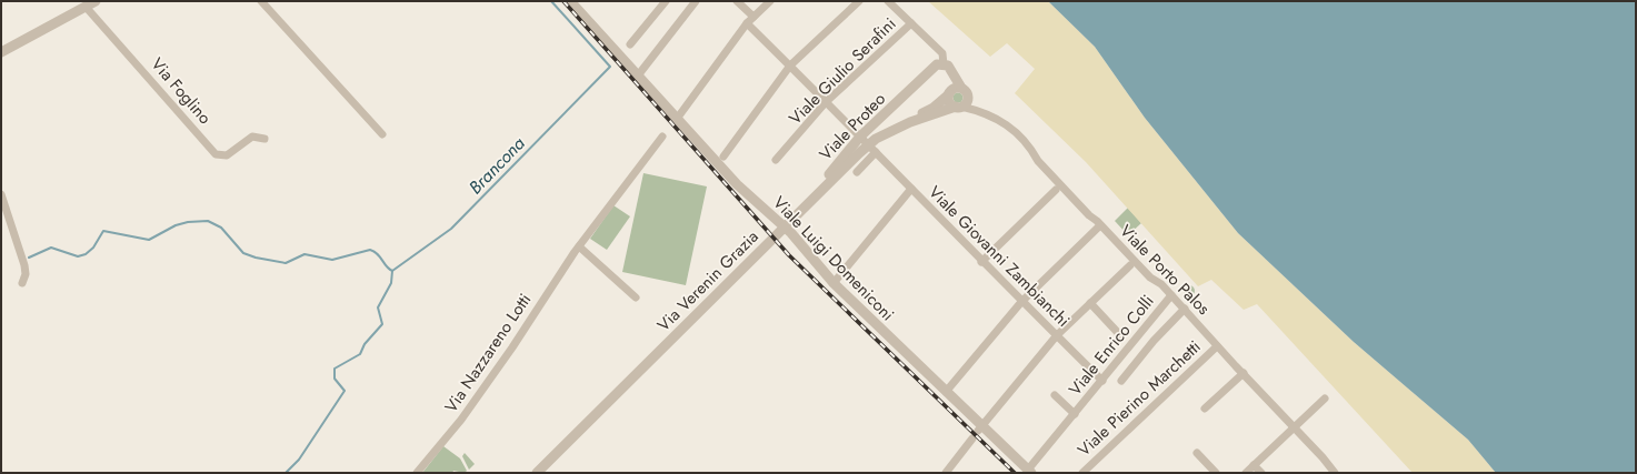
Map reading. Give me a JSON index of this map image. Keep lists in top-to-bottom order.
{
  "streets": {
    "street": [
      "Viale Giulio Serafini",
      "Via Foglino",
      "Viale Proteo",
      "Viale Giovanni Zambianchi",
      "Viale Luigi Domeniconi",
      "Viale Porto Palos",
      "Via Verenin Grazia",
      "Viale Enrico Colli",
      "Via Nazzareno Lotti",
      "Viale Pierino Marchetti"
    ]
  },
  "crossings": [
    ["Viale Giulio Serafini", "Viale Giovanni Zambianchi"],
    ["Viale Proteo", "Viale Giovanni Zambianchi"],
    ["Viale Proteo", "Viale Luigi Domeniconi"],
    ["Viale Giovanni Zambianchi", "Viale Enrico Colli"],
    ["Viale Luigi Domeniconi", "Viale Enrico Colli"],
    ["Viale Porto Palos", "Via Verenin Grazia"],
    ["Viale Porto Palos", "Viale Enrico Colli"],
    ["Viale Porto Palos", "Viale Pierino Marchetti"]
  ],
  "water": ["Brancona"]
}
